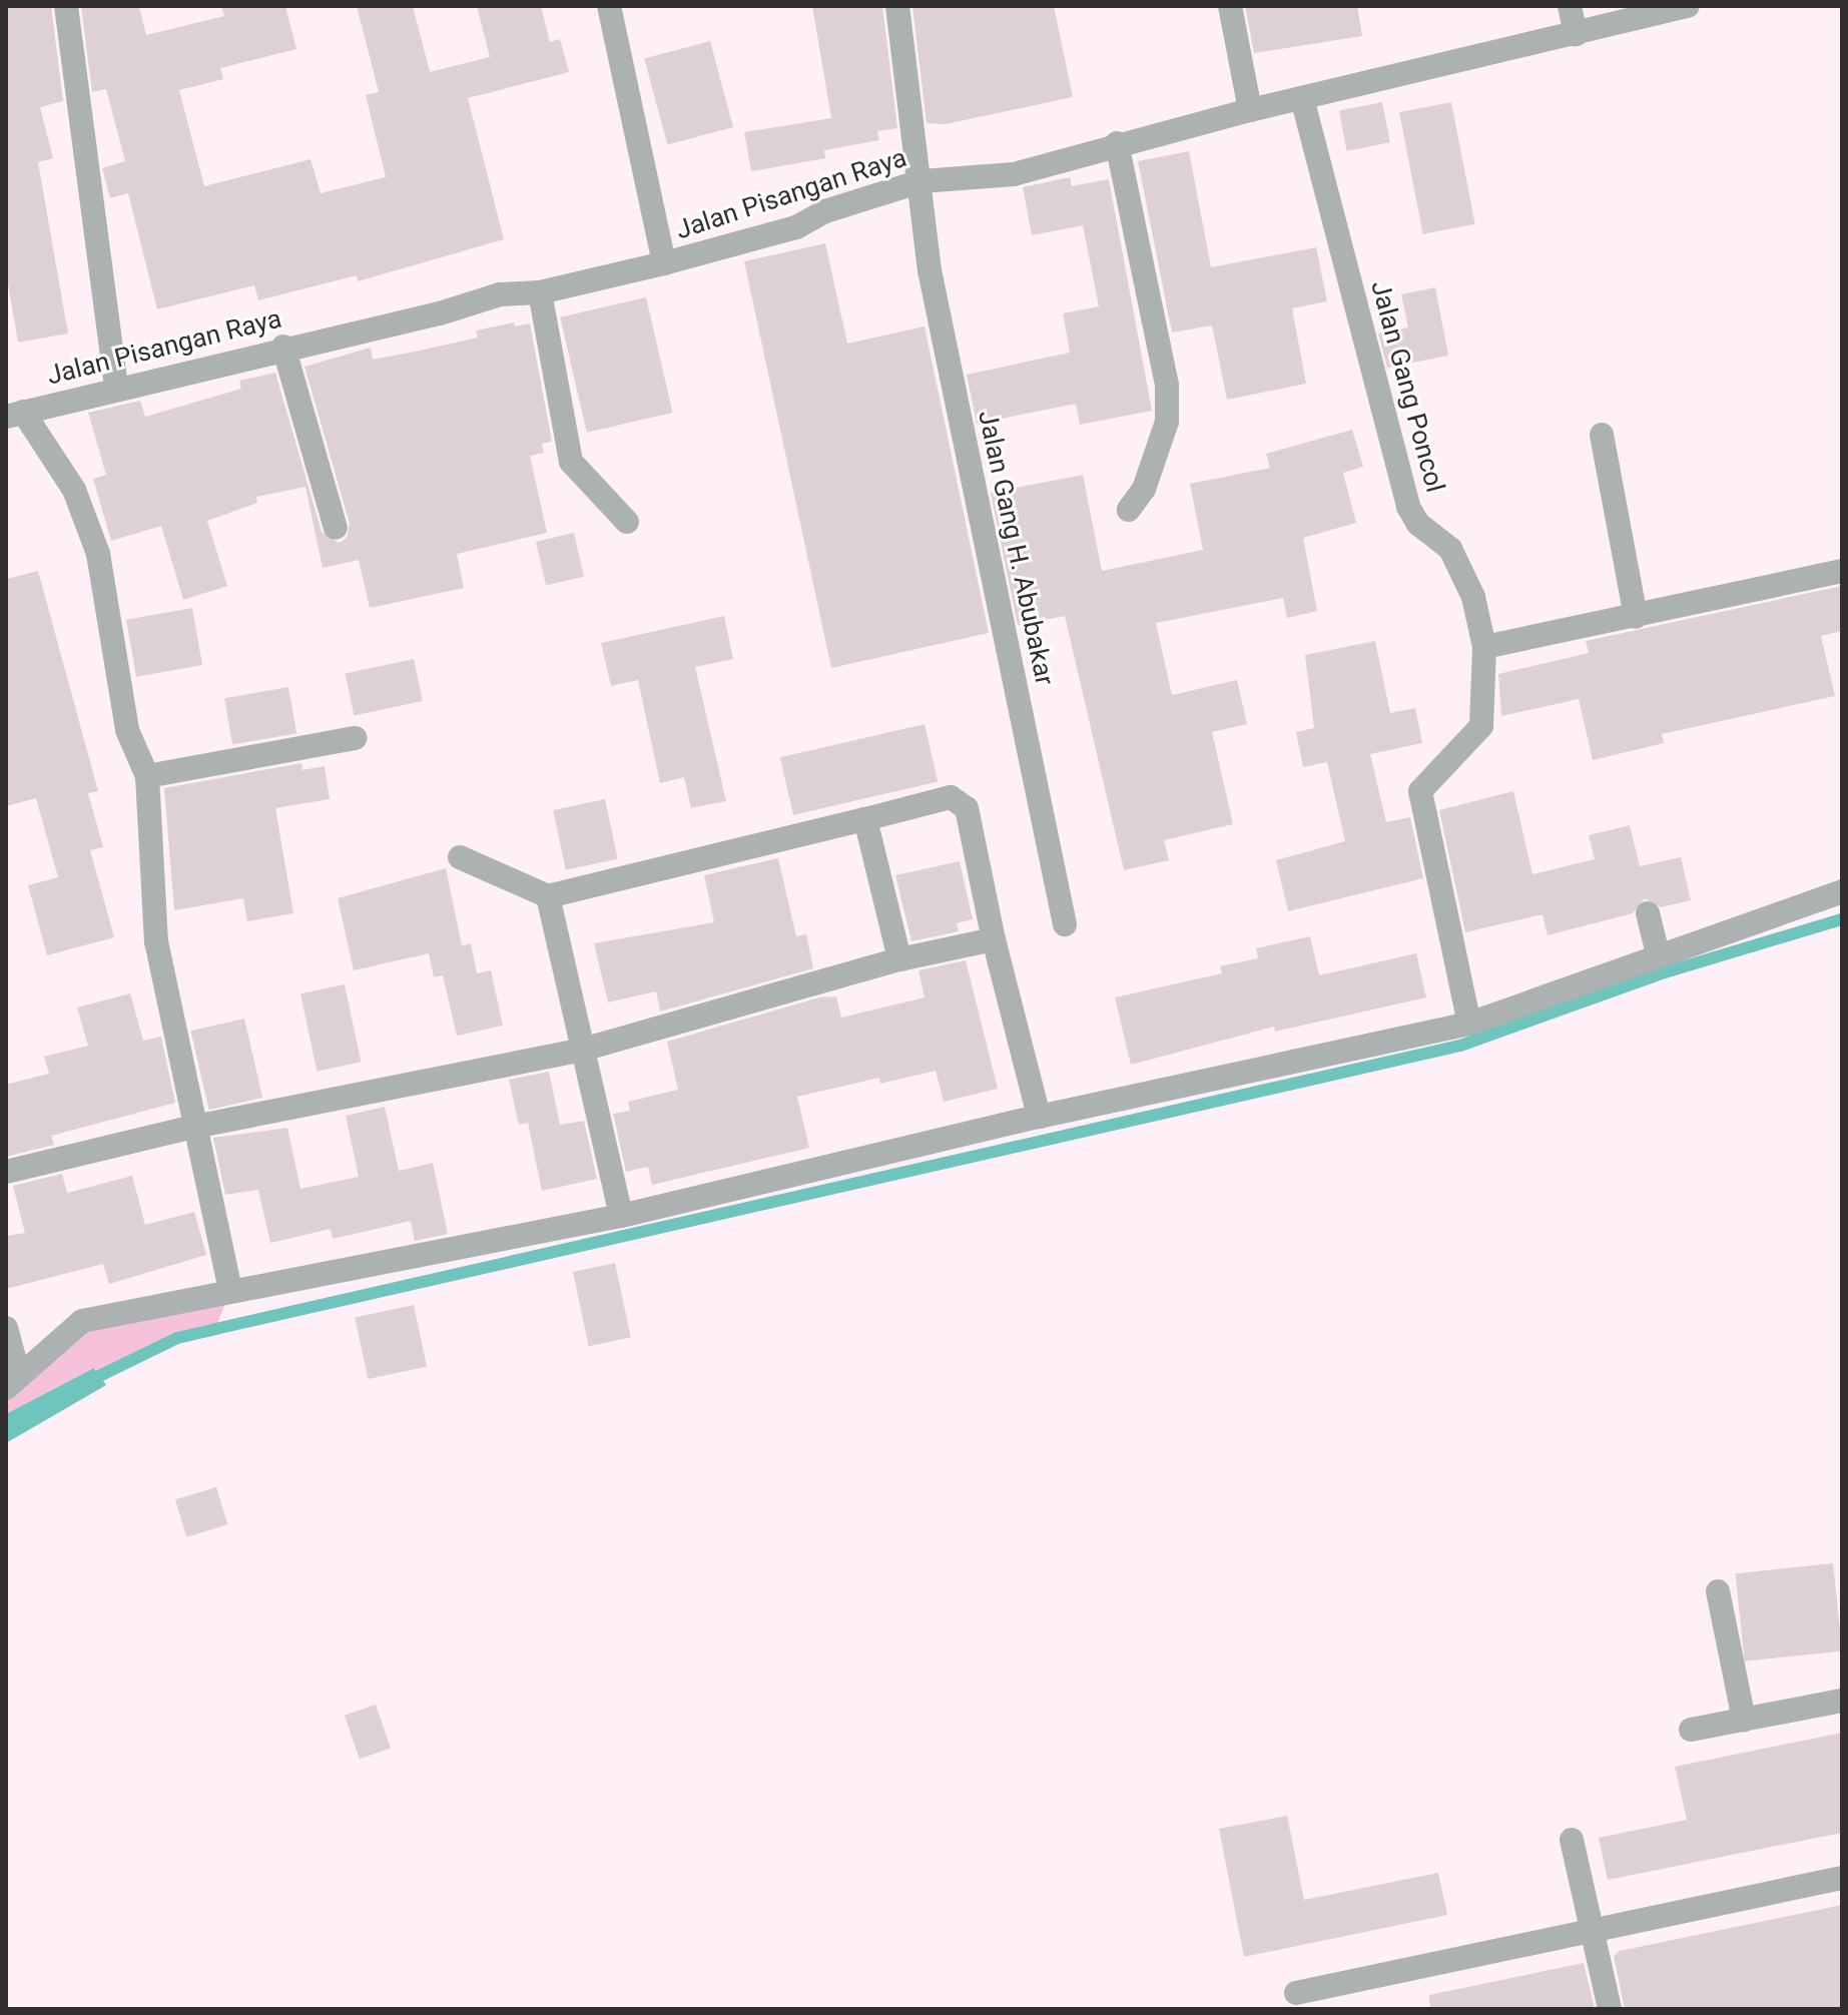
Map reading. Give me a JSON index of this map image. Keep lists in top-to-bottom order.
{
  "streets": {
    "street": ["Jalan Pisangan Raya", "Jalan Gang Poncol", "Jalan Gang H. Abubakar"]
  },
  "crossings": [
    ["Jalan Pisangan Raya", "Jalan Gang Poncol"],
    ["Jalan Pisangan Raya", "Jalan Gang H. Abubakar"]
  ]
}
